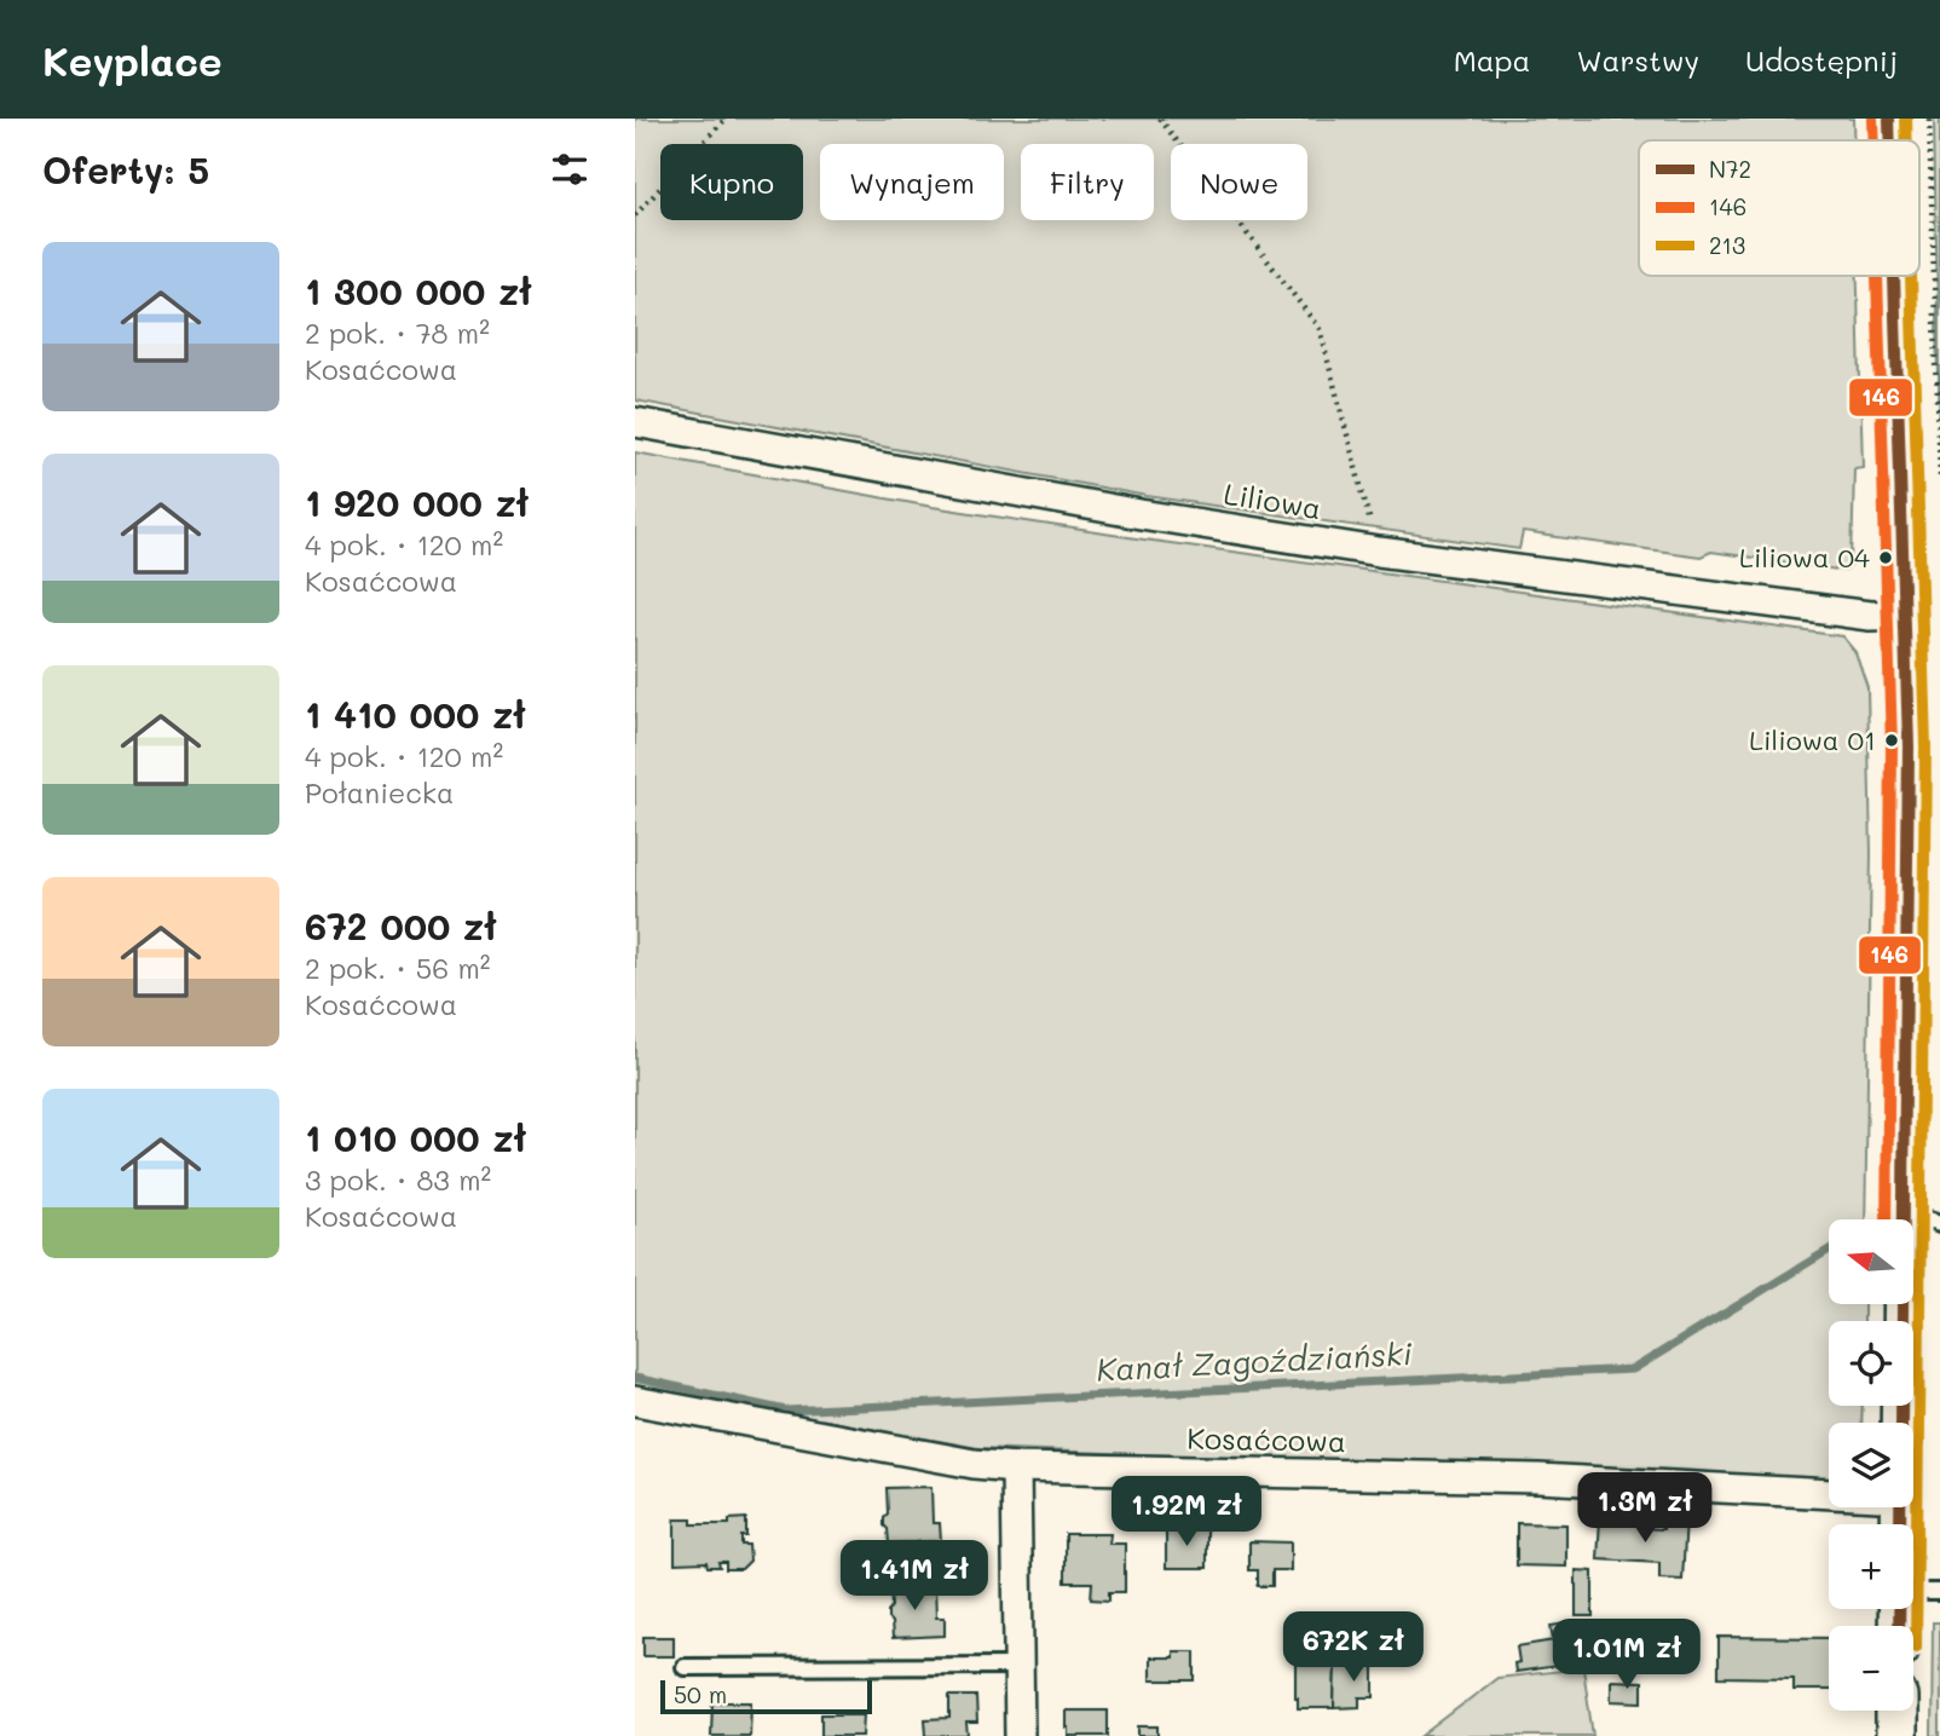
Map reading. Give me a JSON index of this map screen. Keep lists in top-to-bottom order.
{
  "streets": {
    "street": ["Liliowa", "Kosaćcowa"]
  },
  "water": ["Kanał Zagoździański"],
  "places": ["Liliowa 04", "Liliowa 01"],
  "lines": ["transit line N72", "transit line 146", "transit line 213"],
  "legend": ["N72", "146", "213"],
  "scale_bar": "50 m",
  "north": "left",
  "page": {
    "header": "Keyplace",
    "nav": ["Mapa", "Warstwy", "Udostępnij"],
    "heading": "Oferty: 5",
    "chip": [
      "Kupno",
      "Wynajem",
      "Filtry",
      "Nowe"
    ],
    "list": [
      {
        "name": "1 300 000 zł",
        "note": "2 pok. · 78 m² · Kosaćcowa"
      },
      {
        "name": "1 920 000 zł",
        "note": "4 pok. · 120 m² · Kosaćcowa"
      },
      {
        "name": "1 410 000 zł",
        "note": "4 pok. · 120 m² · Połaniecka"
      },
      {
        "name": "672 000 zł",
        "note": "2 pok. · 56 m² · Kosaćcowa"
      },
      {
        "name": "1 010 000 zł",
        "note": "3 pok. · 83 m² · Kosaćcowa"
      }
    ],
    "map_buttons": ["+", "−"],
    "price": [
      "1.3M zł",
      "1.92M zł",
      "1.41M zł",
      "672K zł",
      "1.01M zł"
    ],
    "scale": "50 m"
  }
}
